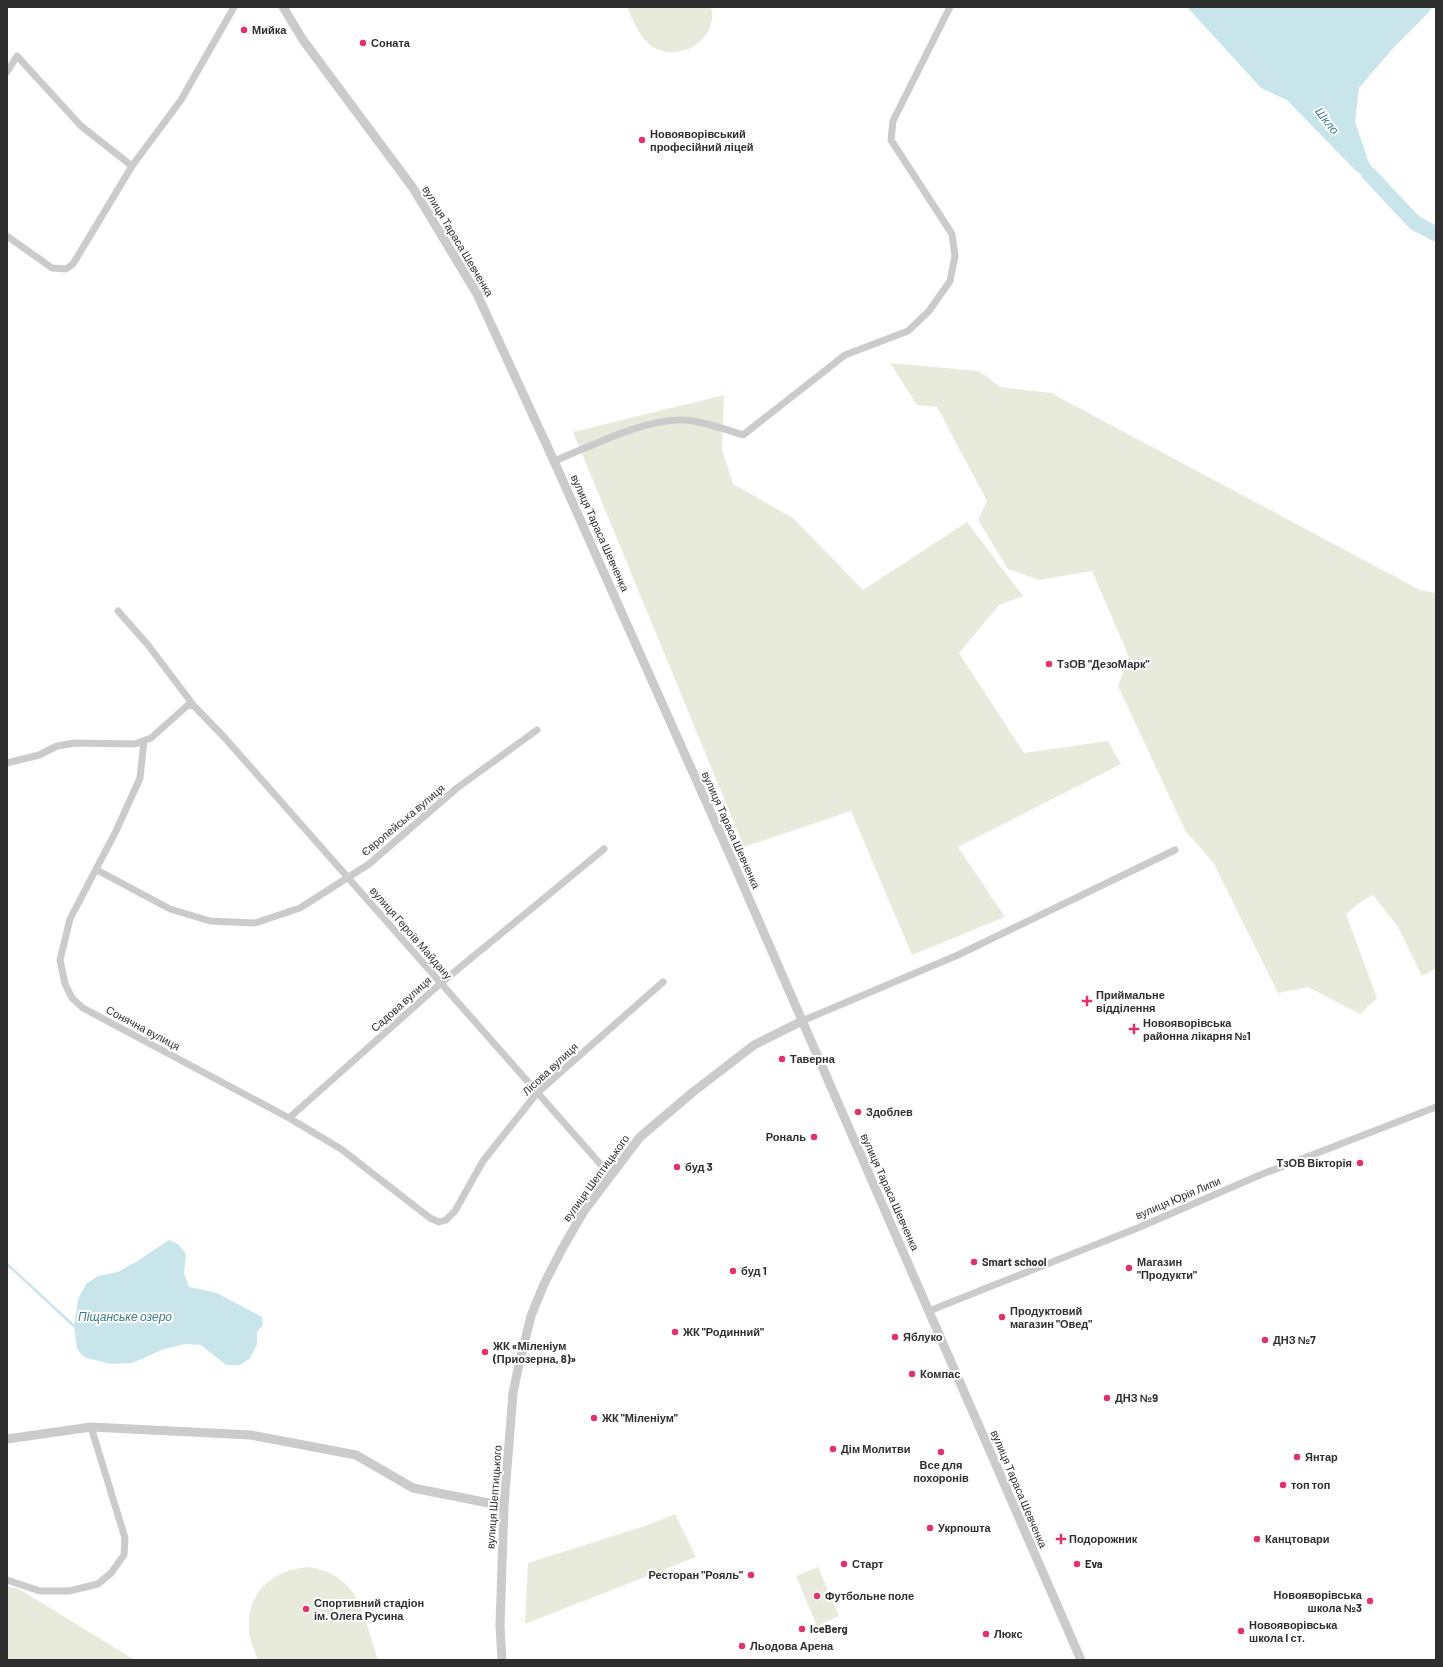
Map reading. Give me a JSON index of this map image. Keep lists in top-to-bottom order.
{
  "streets": {
    "street": [
      "вулиця Тараса Шевченка",
      "Європейська вулиця",
      "вулиця Героїв Майдану",
      "Садова вулиця",
      "Сонячна вулиця",
      "Лісова вулиця",
      "вулиця Шептицького",
      "вулиця Юрія Липи"
    ]
  },
  "crossings": [
    ["вулиця Тараса Шевченка", "вулиця Шептицького"],
    ["вулиця Тараса Шевченка", "вулиця Юрія Липи"],
    ["Європейська вулиця", "вулиця Героїв Майдану"],
    ["Європейська вулиця", "Сонячна вулиця"],
    ["вулиця Героїв Майдану", "Садова вулиця"],
    ["вулиця Героїв Майдану", "Лісова вулиця"],
    ["вулиця Героїв Майдану", "вулиця Шептицького"],
    ["Садова вулиця", "Сонячна вулиця"],
    ["Сонячна вулиця", "Лісова вулиця"]
  ],
  "water": ["Шкло", "Піщанське озеро"],
  "places": {
    "other": [
      "Мийка",
      "Соната",
      "Новояворівський професійний ліцей",
      "ТзОВ \"ДезоМарк\"",
      "Таверна",
      "Здоблев",
      "Рональ",
      "ТзОВ Вікторія",
      "буд 3",
      "Smart school",
      "Магазин \"Продукти\"",
      "буд 1",
      "Продуктовий магазин \"Овед\"",
      "ЖК \"Родинний\"",
      "Яблуко",
      "ДНЗ №7",
      "ЖК «Міленіум (Приозерна, 8)»",
      "Компас",
      "ДНЗ №9",
      "ЖК \"Міленіум\"",
      "Дім Молитви",
      "Все для похоронів",
      "Янтар",
      "топ топ",
      "Укрпошта",
      "Канцтовари",
      "Старт",
      "Eva",
      "Ресторан \"Рояль\"",
      "Футбольне поле",
      "Новояворівська школа №3",
      "Спортивний стадіон ім. Олега Русина",
      "IceBerg",
      "Новояворівська школа І ст.",
      "Люкс",
      "Льодова Арена"
    ],
    "health": ["Приймальне відділення", "Новояворівська районна лікарня №1", "Подорожник"]
  }
}
